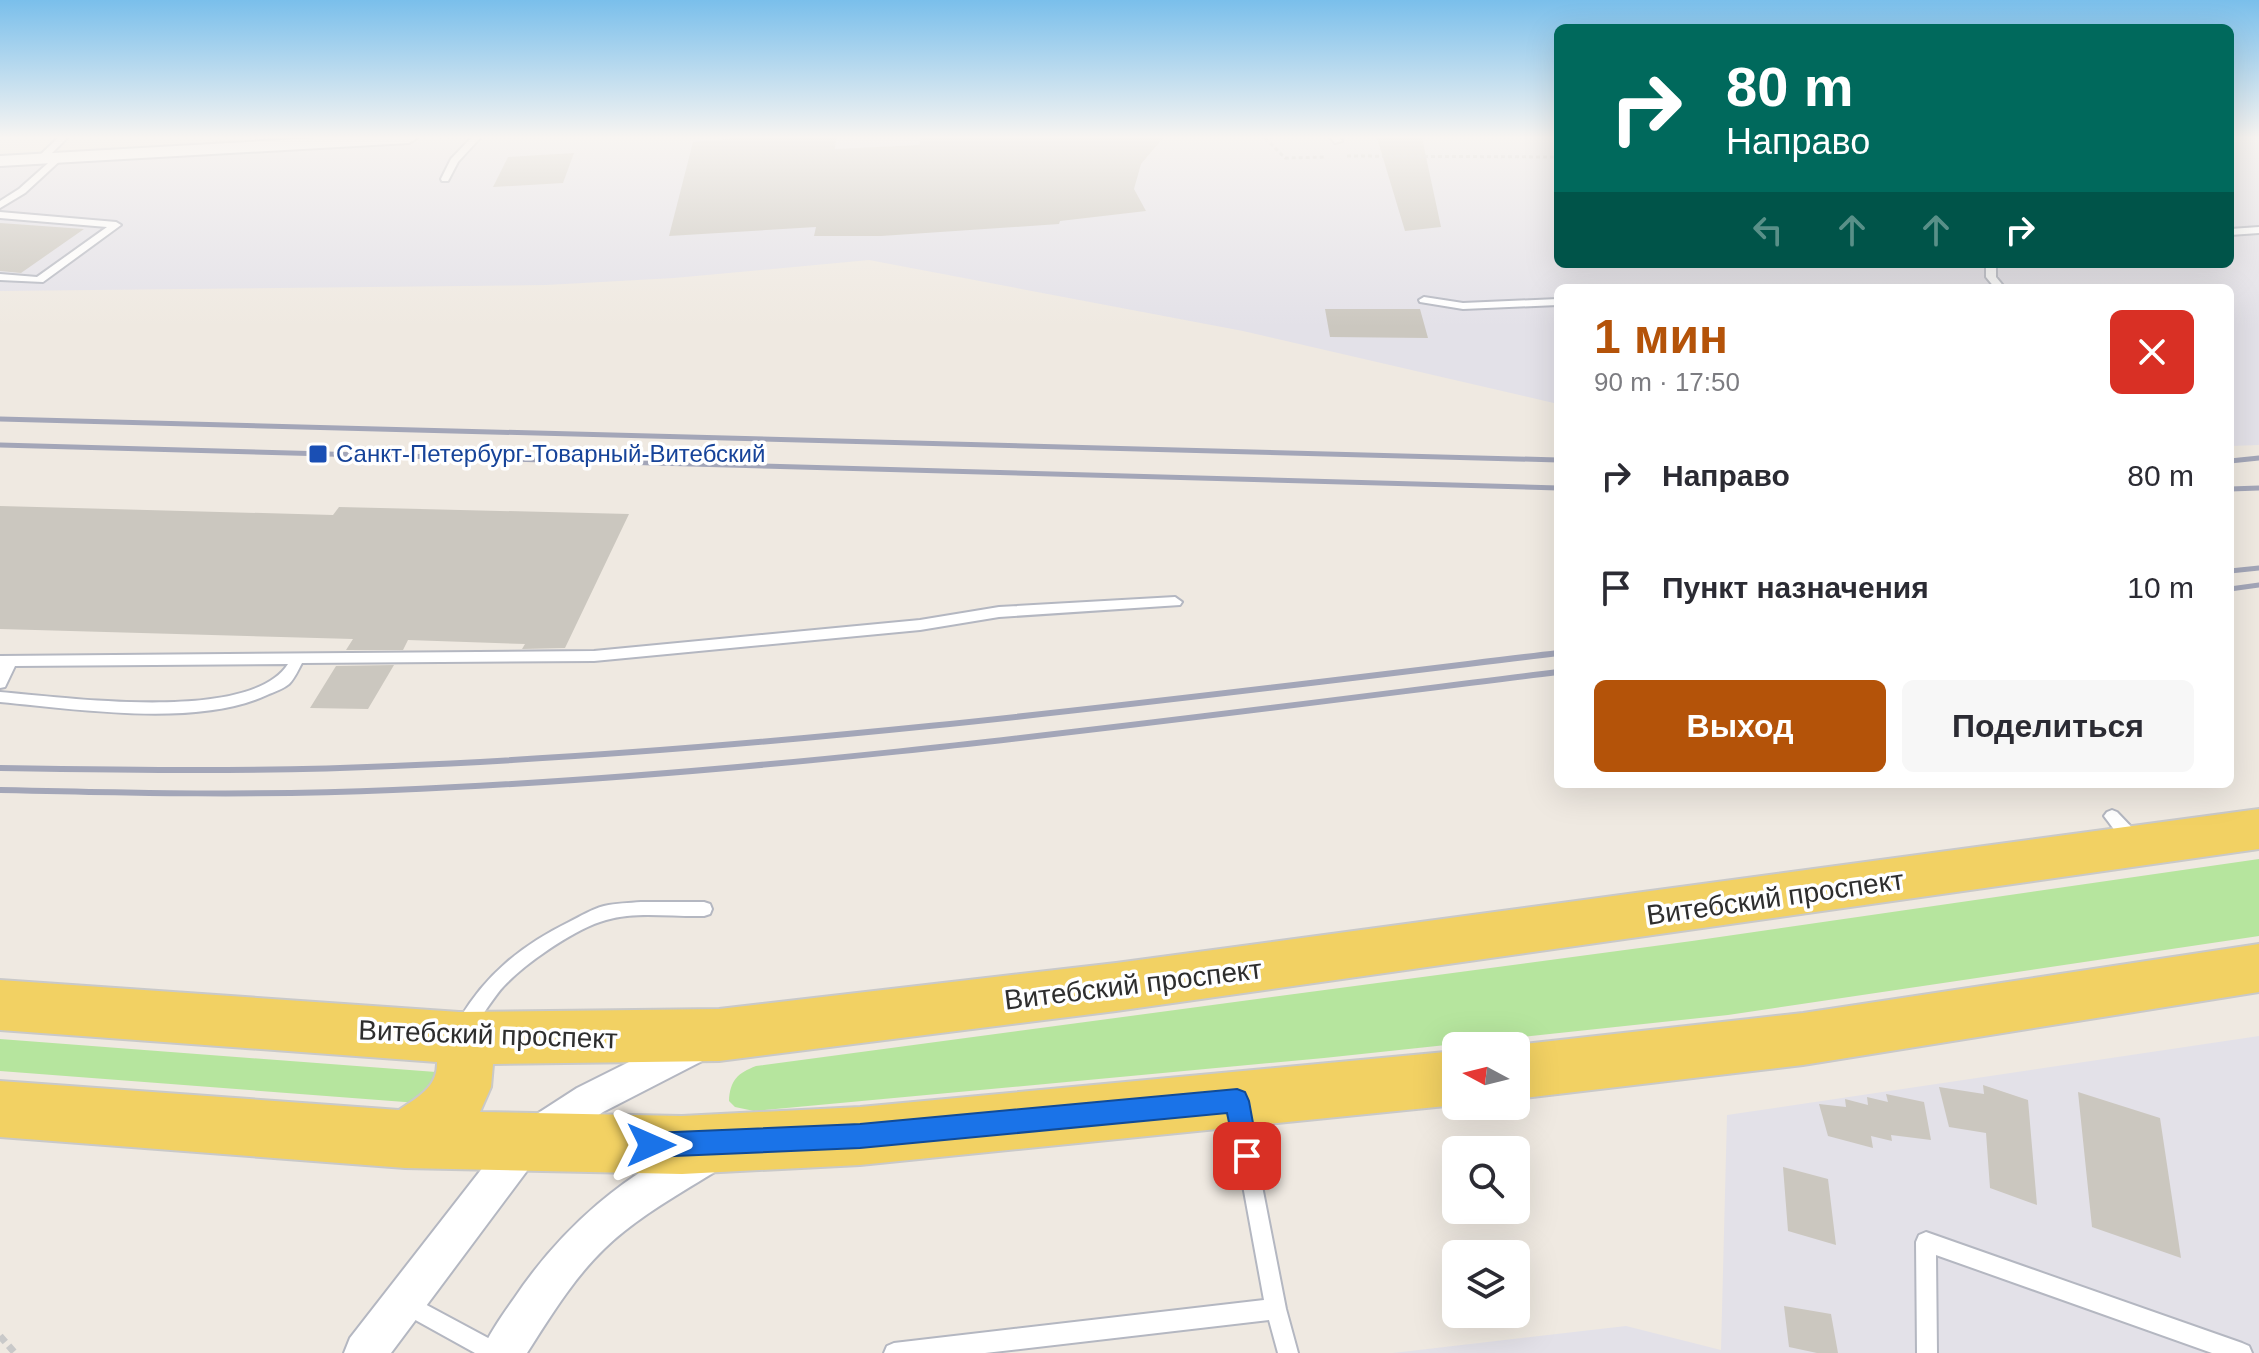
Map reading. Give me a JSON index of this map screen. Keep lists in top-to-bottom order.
{
  "streets": {
    "main road": ["Витебский проспект"]
  },
  "places": {
    "transit": ["Санкт-Петербург-Товарный-Витебский"]
  },
  "north": "left",
  "page": {
    "turn": ["80 m", "Направо"],
    "heading": ["1 мин", "90 m · 17:50"],
    "list": [
      {
        "name": "Направо",
        "value": "80 m"
      },
      {
        "name": "Пункт назначения",
        "value": "10 m"
      }
    ],
    "buttons": ["Выход", "Поделиться"]
  }
}
